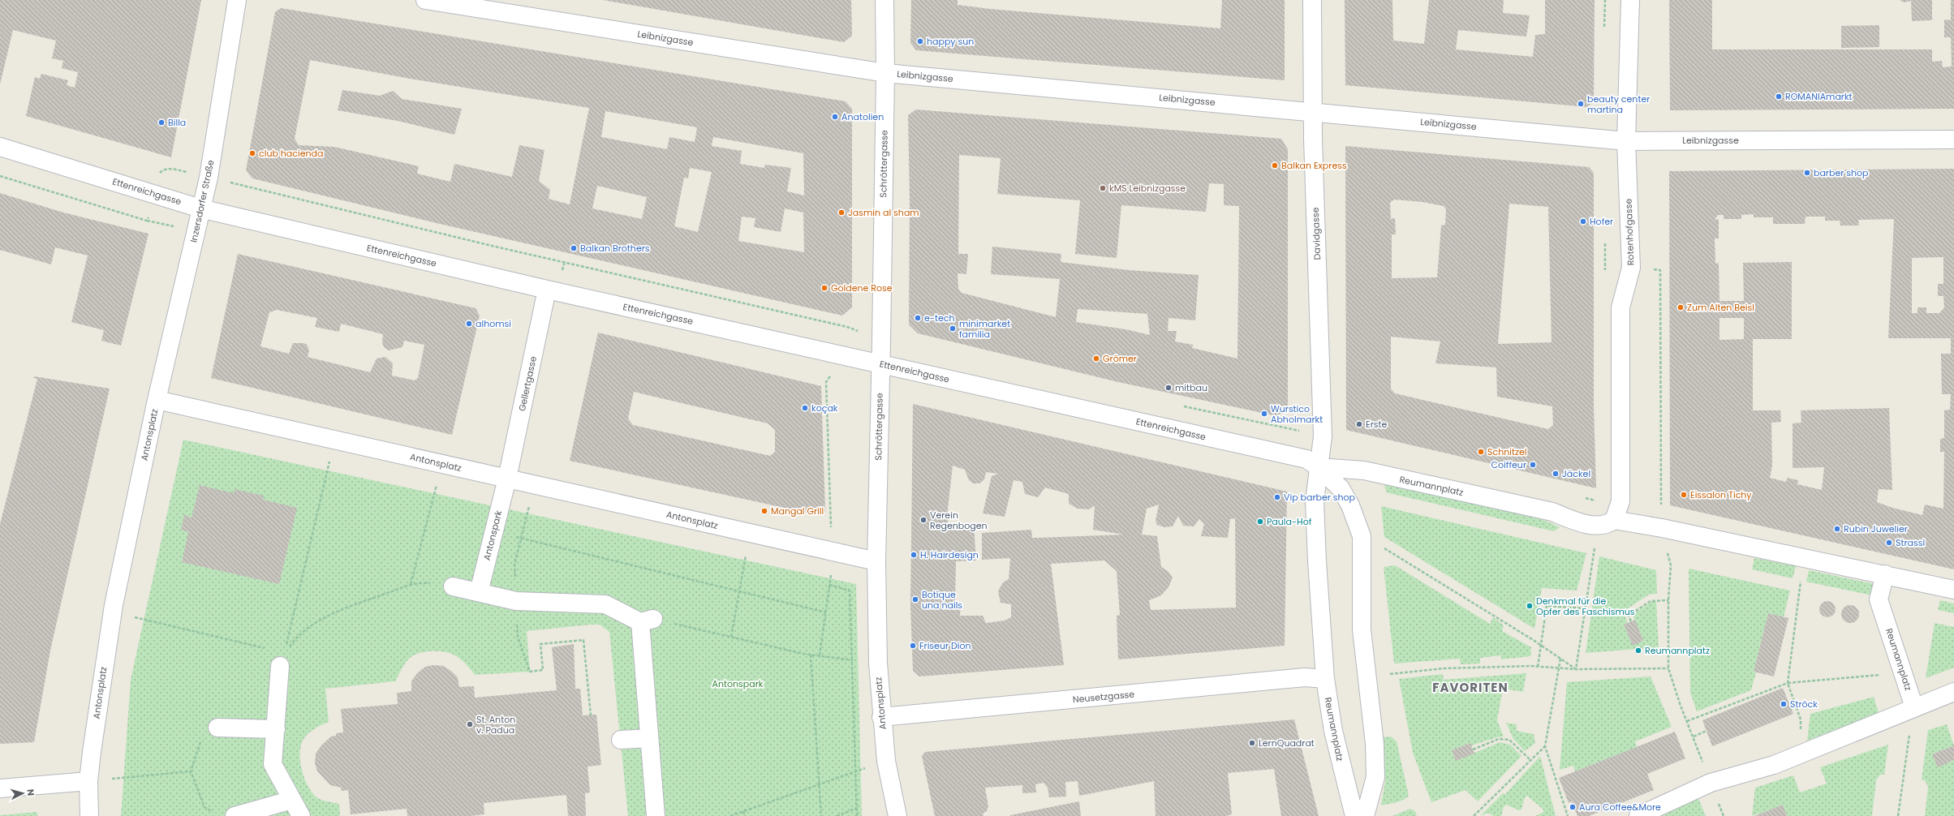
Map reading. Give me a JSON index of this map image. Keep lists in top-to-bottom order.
{
  "streets": {
    "street": [
      "Leibnizgasse",
      "Schröttergasse",
      "Ettenreichgasse",
      "Inzersdorfer Straße",
      "Rotenhofgasse",
      "Davidgasse",
      "Gellertgasse",
      "Antonsplatz",
      "Reumannplatz",
      "Antonspark",
      "Neusetzgasse"
    ]
  },
  "crossings": [
    ["Leibnizgasse", "Schröttergasse"],
    ["Leibnizgasse", "Rotenhofgasse"],
    ["Leibnizgasse", "Davidgasse"],
    ["Schröttergasse", "Ettenreichgasse"],
    ["Schröttergasse", "Antonsplatz"],
    ["Ettenreichgasse", "Inzersdorfer Straße"],
    ["Ettenreichgasse", "Davidgasse"],
    ["Ettenreichgasse", "Gellertgasse"],
    ["Ettenreichgasse", "Reumannplatz"],
    ["Inzersdorfer Straße", "Antonsplatz"],
    ["Rotenhofgasse", "Reumannplatz"],
    ["Davidgasse", "Reumannplatz"],
    ["Gellertgasse", "Antonsplatz"],
    ["Gellertgasse", "Antonspark"],
    ["Antonsplatz", "Antonspark"],
    ["Antonsplatz", "Neusetzgasse"],
    ["Reumannplatz", "Neusetzgasse"]
  ],
  "districts": ["FAVORITEN"],
  "parks": ["Antonspark"],
  "places": [
    "happy sun",
    "ROMANIAmarkt",
    "beauty center martina",
    "Anatolien",
    "Billa",
    "club hacienda",
    "Balkan Express",
    "barber shop",
    "kMS Leibnizgasse",
    "Jasmin al sham",
    "Hofer",
    "Balkan Brothers",
    "Goldene Rose",
    "Zum Alten Beisl",
    "e-tech",
    "alhomsi",
    "minimarket familia",
    "Grömer",
    "mitbau",
    "koçak",
    "Wurstico Abholmarkt",
    "Erste",
    "Schnitzel",
    "Coiffeur",
    "Jäckel",
    "Eissalon Tichy",
    "Vip barber shop",
    "Mangal Grill",
    "Verein Regenbogen",
    "Paula-Hof",
    "Rubin Juwelier",
    "Strassl",
    "H. Hairdesign",
    "Botique una nails",
    "Denkmal für die Opfer des Faschismus",
    "Friseur Dion",
    "Reumannplatz",
    "Ströck",
    "St. Anton v. Padua",
    "LernQuadrat",
    "Aura Coffee&More"
  ],
  "north": "right"
}
